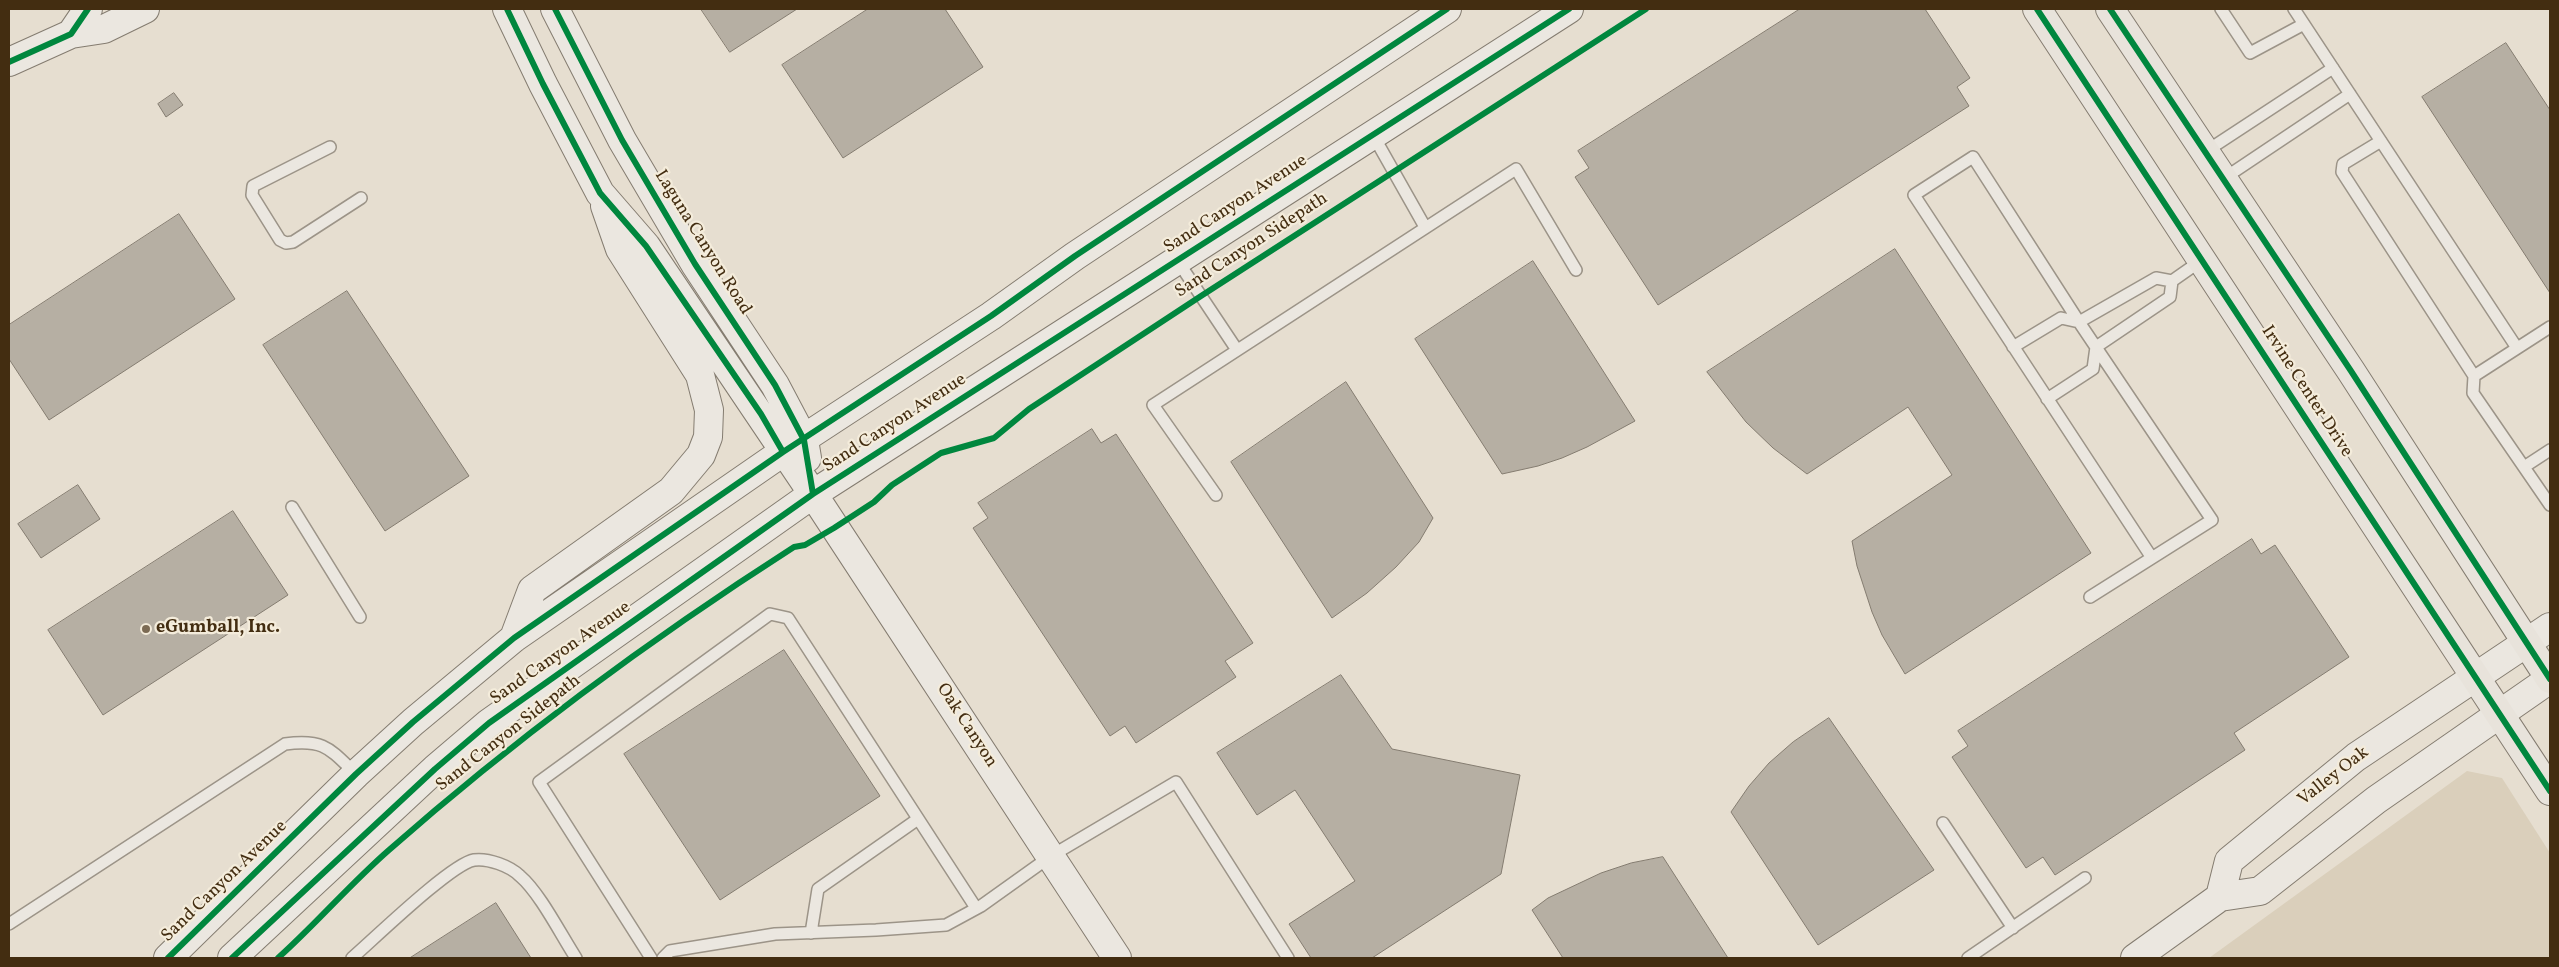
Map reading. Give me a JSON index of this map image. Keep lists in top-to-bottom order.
{
  "streets": {
    "main road": [
      "Sand Canyon Avenue",
      "Laguna Canyon Road",
      "Irvine Center Drive",
      "Oak Canyon",
      "Valley Oak"
    ],
    "cycle path": ["Sand Canyon Sidepath"]
  },
  "crossings": [
    ["Sand Canyon Avenue", "Laguna Canyon Road"],
    ["Sand Canyon Avenue", "Oak Canyon"],
    ["Laguna Canyon Road", "Oak Canyon"],
    ["Irvine Center Drive", "Valley Oak"]
  ],
  "places": ["eGumball, Inc."]
}
